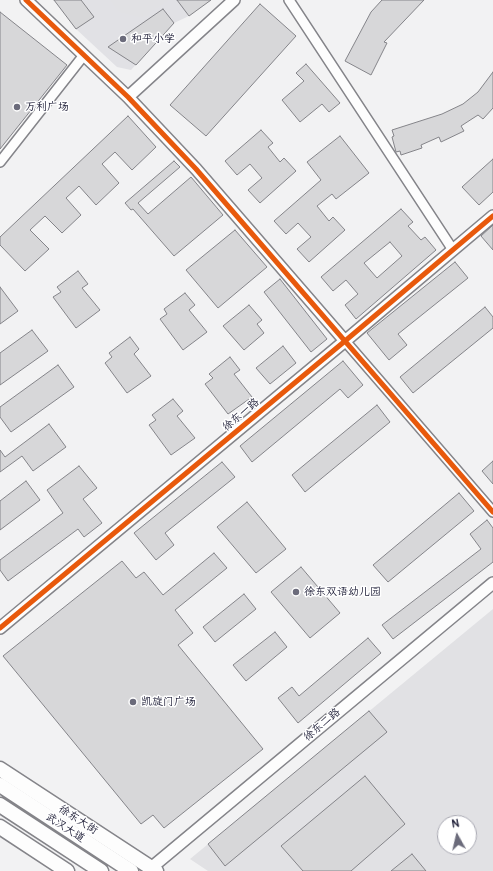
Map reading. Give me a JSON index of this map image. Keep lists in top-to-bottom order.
{
  "streets": {
    "main road": ["徐东大街", "武汉大道"],
    "street": ["徐东一路", "徐东二路"]
  },
  "crossings": [
    ["徐东二路", "徐东大街"]
  ],
  "places": [
    "和平小学",
    "万利广场",
    "徐东双语幼儿园",
    "凯旋门广场"
  ],
  "north": "top"
}
